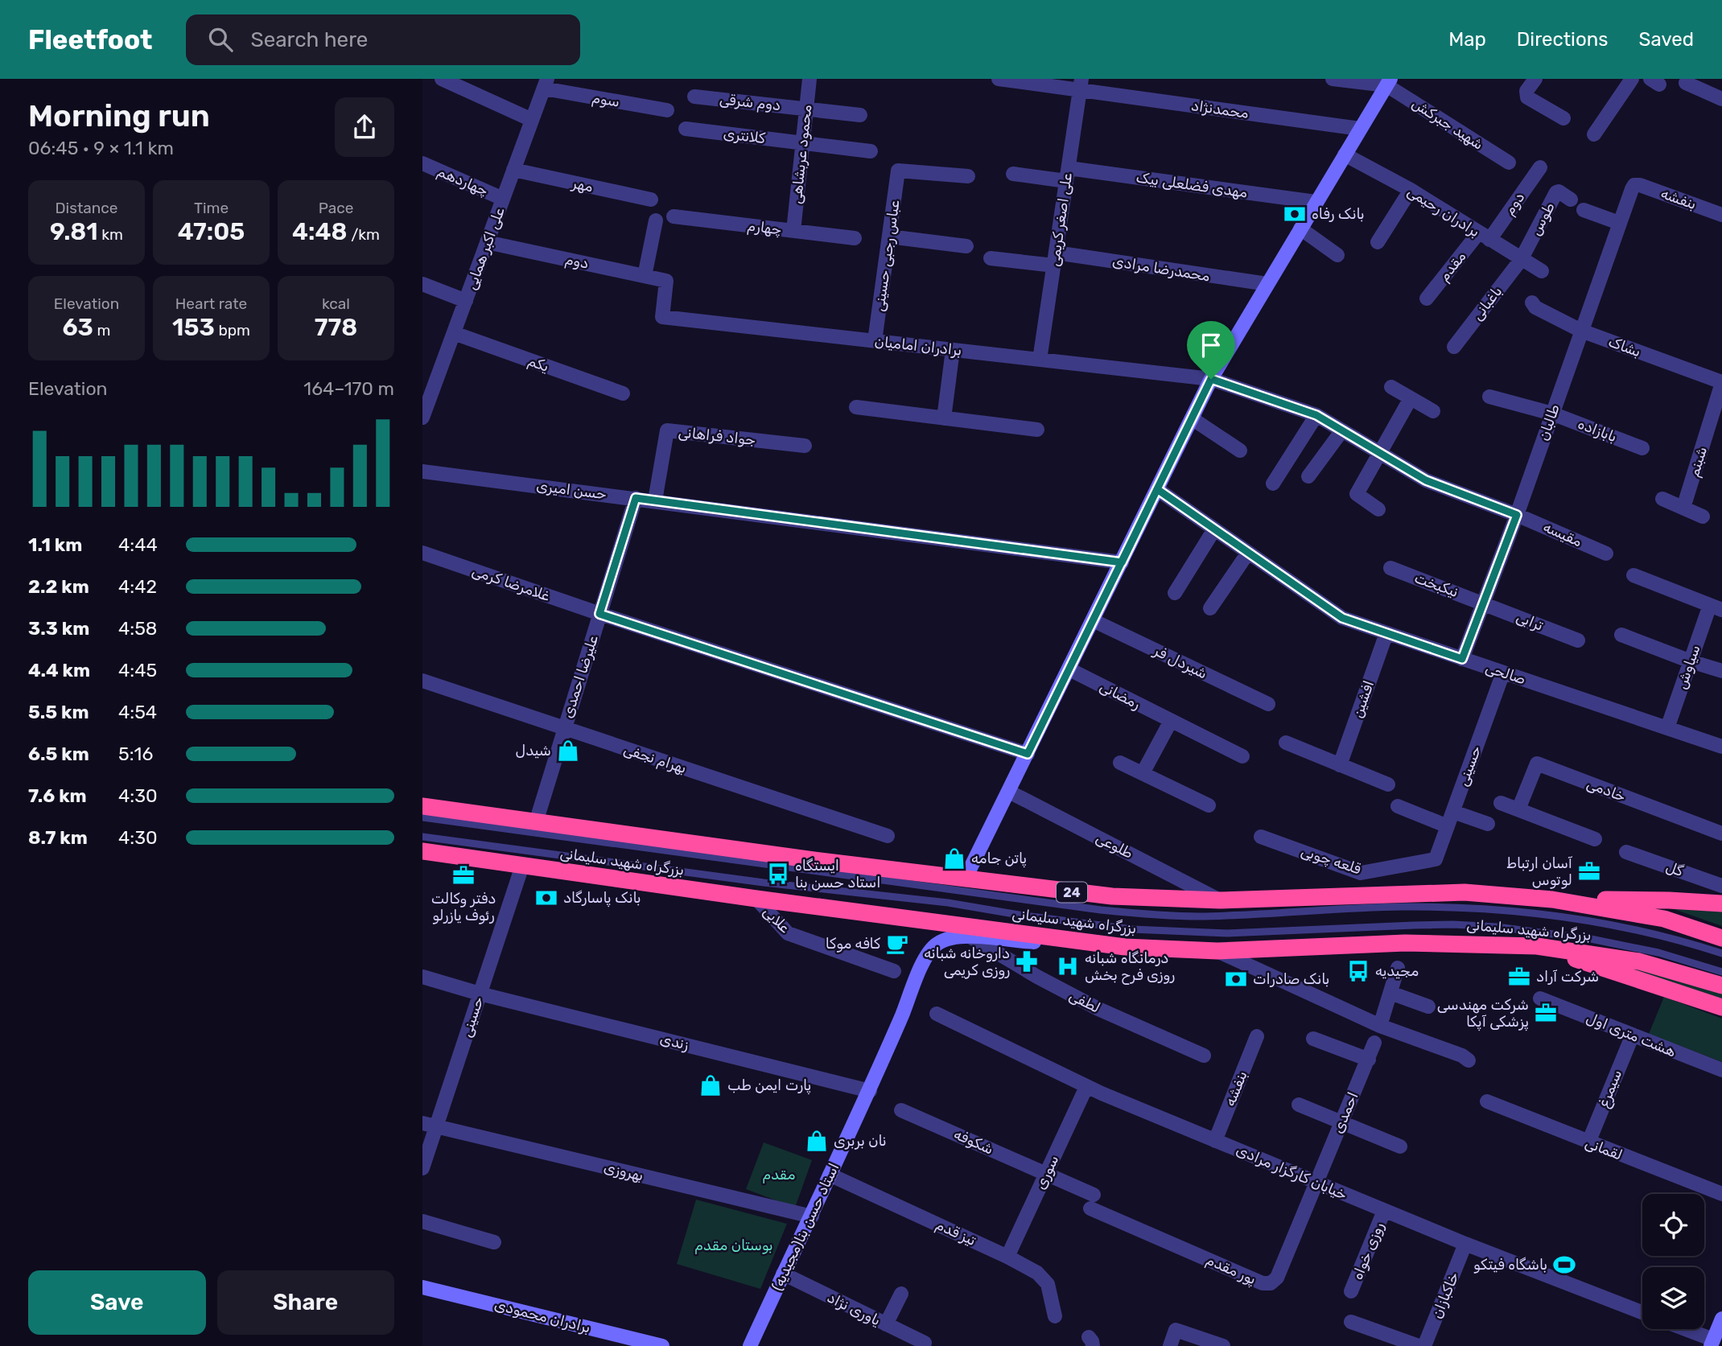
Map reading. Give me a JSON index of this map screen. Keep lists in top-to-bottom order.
{
  "streets": {
    "highway": ["بزرگراه شهید سلیمانی", "24"],
    "main road": ["استاد حسن بنا(مجیدیه)", "برادران محمودی"],
    "street": [
      "سوم",
      "دوم شرقی",
      "محمدنژاد",
      "شهید جبرکش",
      "کلانتری",
      "محمود عربشاهی",
      "چهاردهم",
      "مهر",
      "مهدی فضلعلی بیک",
      "بنفشه",
      "دوم",
      "برادران رحیمی",
      "طوس",
      "علی اصغر کریمی",
      "چهارم",
      "علی اکبر همایی",
      "عباس رجبی حسینی",
      "مقدم",
      "محمدرضا مرادی",
      "باغبانی",
      "برادران امامیان",
      "بشاک",
      "یکم",
      "طالبان",
      "بابازاده",
      "جواد فراهانی",
      "شبنم",
      "حسن امیری",
      "مقیسه",
      "غلامرضا کرمی",
      "نیکبخت",
      "ترابی",
      "شیردل فر",
      "سیاوش",
      "صالحی",
      "علیرضا احمدی",
      "رمضانی",
      "افشین",
      "بهرام نجفی",
      "حسینی",
      "خادمی",
      "طلوعی",
      "قلعه چوبی",
      "گل",
      "علایی",
      "لطفی",
      "هشت متری اول",
      "زندی",
      "سیمرغ",
      "احمدی",
      "شکوفه",
      "لقمانی",
      "بهروزی",
      "سوری",
      "خیابان کارگزار مرادی",
      "تیز قدم",
      "روزی خواه",
      "پور مقدم",
      "خاکبازان",
      "یاوری نژاد"
    ]
  },
  "crossings": [
    ["سوم", "علی اکبر همایی"],
    ["دوم شرقی", "محمود عربشاهی"],
    ["محمدنژاد", "علی اصغر کریمی"],
    ["کلانتری", "محمود عربشاهی"],
    ["محمود عربشاهی", "چهارم"],
    ["چهاردهم", "علی اکبر همایی"],
    ["مهر", "علی اکبر همایی"],
    ["مهدی فضلعلی بیک", "علی اصغر کریمی"],
    ["بنفشه", "طالبان"],
    ["بنفشه", "خیابان کارگزار مرادی"],
    ["دوم", "برادران رحیمی"],
    ["دوم", "علی اکبر همایی"],
    ["دوم", "مقدم"],
    ["دوم", "برادران امامیان"],
    ["برادران رحیمی", "طوس"],
    ["برادران رحیمی", "مقدم"],
    ["برادران رحیمی", "باغبانی"],
    ["طوس", "باغبانی"],
    ["علی اصغر کریمی", "محمدرضا مرادی"],
    ["علی اصغر کریمی", "برادران امامیان"],
    ["علی اکبر همایی", "یکم"],
    ["عباس رجبی حسینی", "برادران امامیان"],
    ["برادران امامیان", "مقیسه"],
    ["بشاک", "طالبان"],
    ["بشاک", "شبنم"],
    ["طالبان", "بابازاده"],
    ["طالبان", "مقیسه"],
    ["طالبان", "نیکبخت"],
    ["طالبان", "ترابی"],
    ["طالبان", "صالحی"],
    ["جواد فراهانی", "حسن امیری"],
    ["حسن امیری", "علیرضا احمدی"],
    ["غلامرضا کرمی", "علیرضا احمدی"],
    ["نیکبخت", "ترابی"],
    ["سیاوش", "صالحی"],
    ["صالحی", "افشین"],
    ["صالحی", "حسینی"],
    ["علیرضا احمدی", "بهرام نجفی"],
    ["علیرضا احمدی", "24"],
    ["حسینی", "قلعه چوبی"],
    ["حسینی", "بزرگراه شهید سلیمانی"],
    ["حسینی", "زندی"],
    ["حسینی", "بهروزی"],
    ["طلوعی", "24"],
    ["بزرگراه شهید سلیمانی", "علایی"],
    ["بزرگراه شهید سلیمانی", "استاد حسن بنا(مجیدیه)"],
    ["لطفی", "استاد حسن بنا(مجیدیه)"],
    ["هشت متری اول", "سیمرغ"],
    ["زندی", "استاد حسن بنا(مجیدیه)"],
    ["سیمرغ", "لقمانی"],
    ["احمدی", "خیابان کارگزار مرادی"],
    ["احمدی", "پور مقدم"],
    ["شکوفه", "سوری"],
    ["شکوفه", "پور مقدم"],
    ["بهروزی", "استاد حسن بنا(مجیدیه)"],
    ["سوری", "خیابان کارگزار مرادی"],
    ["سوری", "تیز قدم"],
    ["خیابان کارگزار مرادی", "روزی خواه"],
    ["خیابان کارگزار مرادی", "پور مقدم"],
    ["خیابان کارگزار مرادی", "خاکبازان"],
    ["استاد حسن بنا(مجیدیه)", "تیز قدم"],
    ["استاد حسن بنا(مجیدیه)", "یاوری نژاد"]
  ],
  "parks": ["مقدم", "بوستان مقدم"],
  "places": {
    "bank": ["بانک رفاه", "بانک پاسارگاد", "بانک صادرات"],
    "shop": [
      "شیدل",
      "پاتن جامه",
      "پارت ایمن طب",
      "نان بربری"
    ],
    "office": [
      "آسان ارتباط لوتوس",
      "دفتر وکالت رئوف یازرلو",
      "شرکت آراد",
      "شرکت مهندسی پزشکی آپکا"
    ],
    "bus stop": ["ایستگاه استاد حسن بنا", "مجیدیه"],
    "cafe": ["کافه موکا"],
    "pharmacy": ["داروخانه شبانه روزی کریمی"],
    "hospital": ["درمانگاه شبانه روزی فرح بخش"],
    "sports": ["باشگاه فیتکو"]
  },
  "page": {
    "header": "Fleetfoot",
    "search": "Search here",
    "nav": ["Map", "Directions", "Saved"],
    "heading": ["Morning run", "06:45 · 9 × 1.1 km"],
    "stats": [
      ["Distance", "9.81 km"],
      ["Time", "47:05"],
      ["Pace", "4:48 /km"],
      ["Elevation", "63 m"],
      ["Heart rate", "153 bpm"],
      ["kcal", "778"]
    ],
    "chart": ["Elevation", "164–170 m"],
    "list": [
      {
        "name": "1.1 km",
        "note": "4:44"
      },
      {
        "name": "2.2 km",
        "note": "4:42"
      },
      {
        "name": "3.3 km",
        "note": "4:58"
      },
      {
        "name": "4.4 km",
        "note": "4:45"
      },
      {
        "name": "5.5 km",
        "note": "4:54"
      },
      {
        "name": "6.5 km",
        "note": "5:16"
      },
      {
        "name": "7.6 km",
        "note": "4:30"
      },
      {
        "name": "8.7 km",
        "note": "4:30"
      }
    ],
    "buttons": ["Save", "Share"]
  }
}
